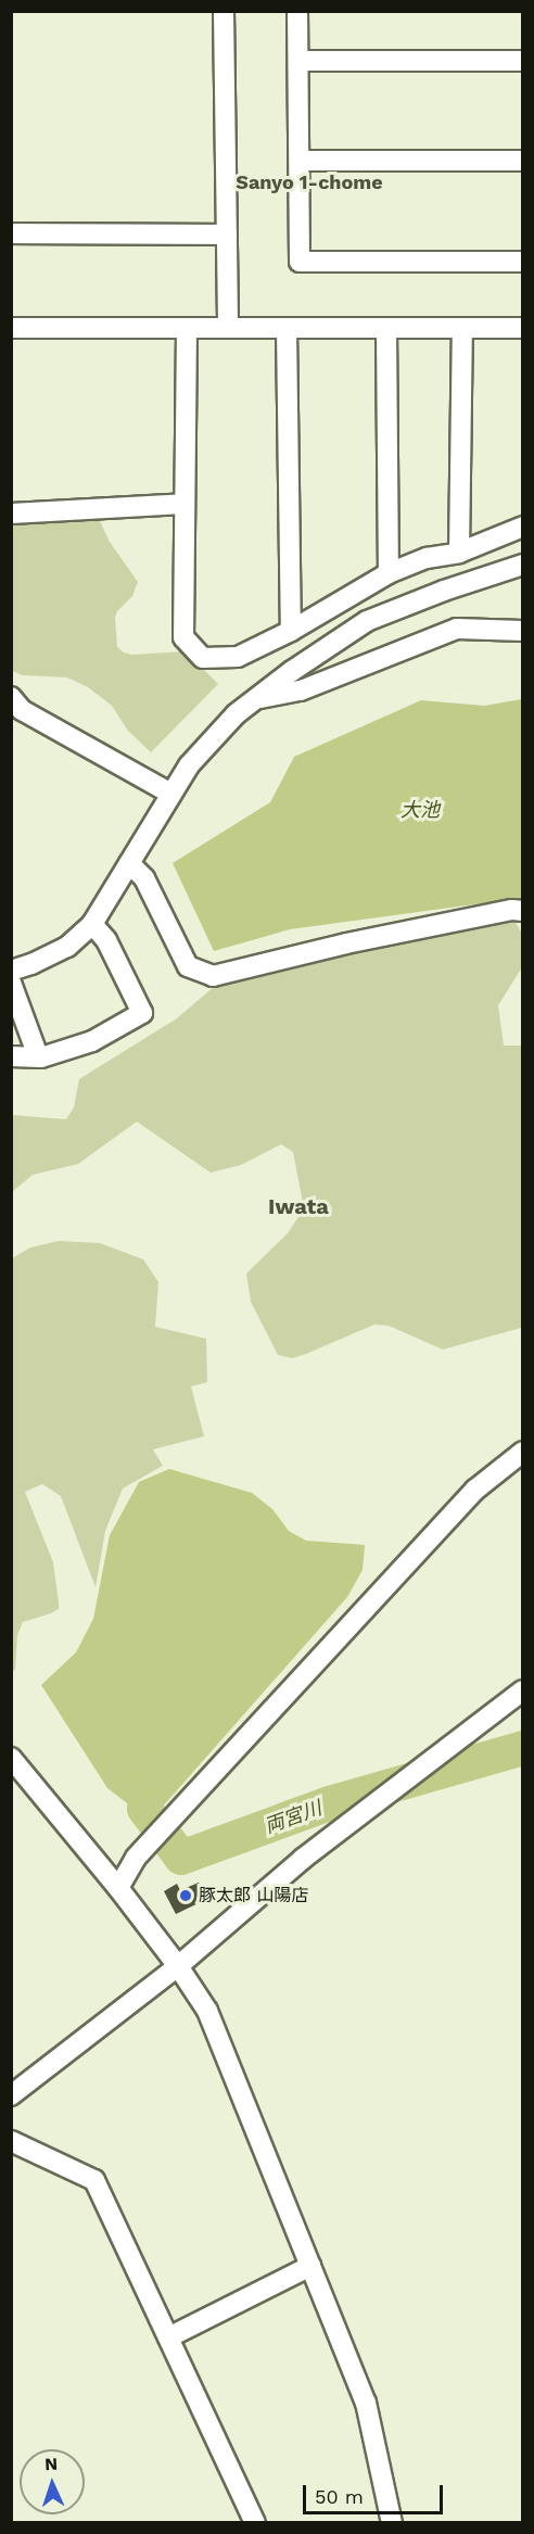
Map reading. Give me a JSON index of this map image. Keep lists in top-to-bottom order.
{
  "districts": ["Sanyo 1-chome", "Iwata"],
  "water": ["大池", "両宮川"],
  "places": ["豚太郎 山陽店"],
  "scale_bar": "50 m",
  "north": "top"
}
